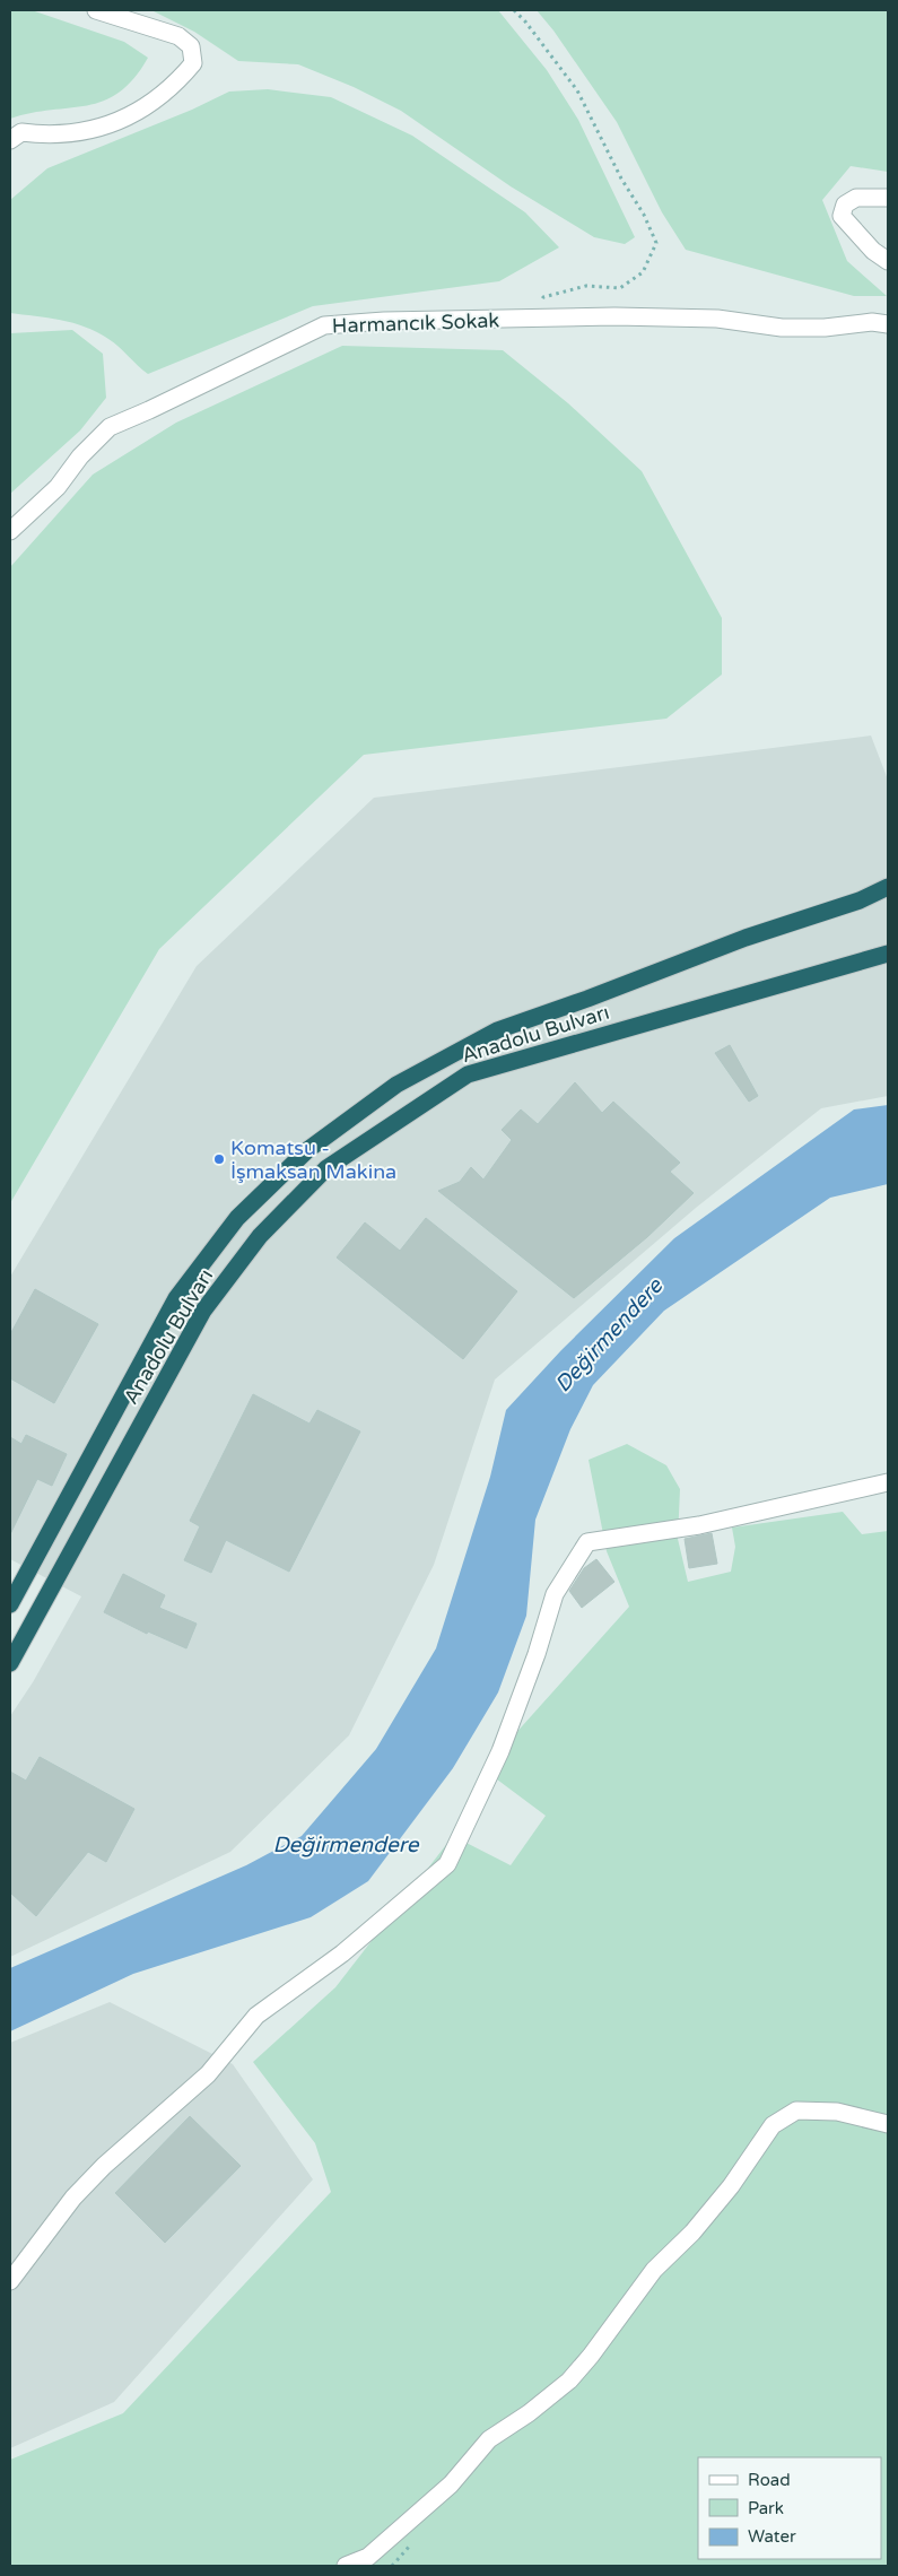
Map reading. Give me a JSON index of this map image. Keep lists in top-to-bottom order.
{
  "streets": {
    "highway": ["Anadolu Bulvarı"],
    "street": ["Harmancık Sokak"]
  },
  "water": ["Değirmendere"],
  "places": ["Komatsu - İşmaksan Makina"],
  "legend": ["Road", "Park", "Water"]
}
